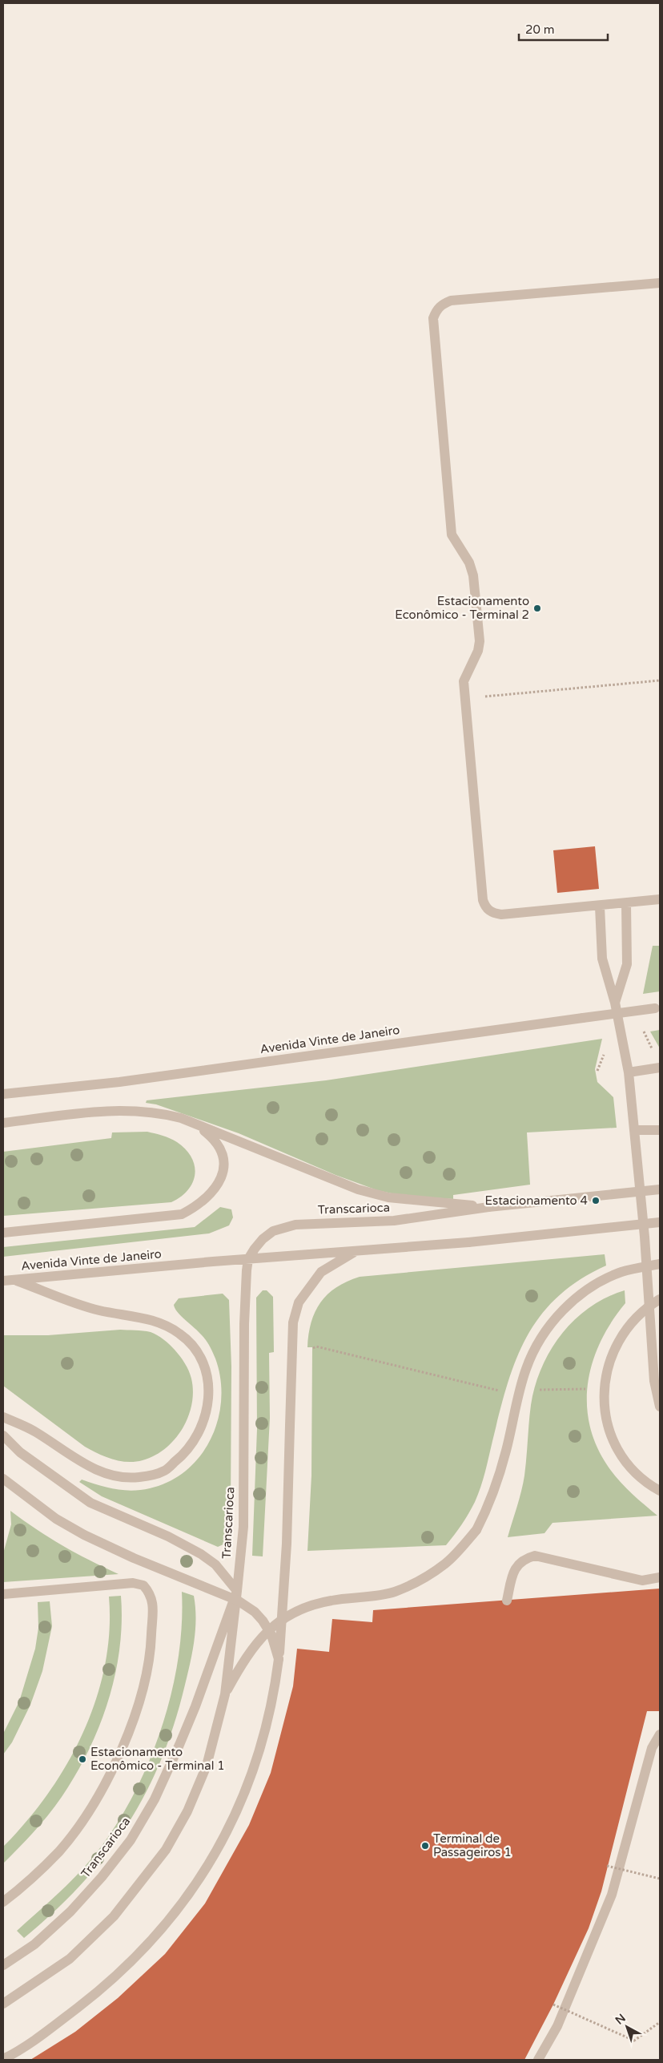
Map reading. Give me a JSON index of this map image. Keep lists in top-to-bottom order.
{
  "streets": {
    "street": ["Avenida Vinte de Janeiro", "Transcarioca"]
  },
  "crossings": [
    ["Avenida Vinte de Janeiro", "Transcarioca"]
  ],
  "places": [
    "Estacionamento Econômico - Terminal 2",
    "Estacionamento 4",
    "Estacionamento Econômico - Terminal 1",
    "Terminal de Passageiros 1"
  ],
  "scale_bar": "20 m",
  "north": "top left"
}
